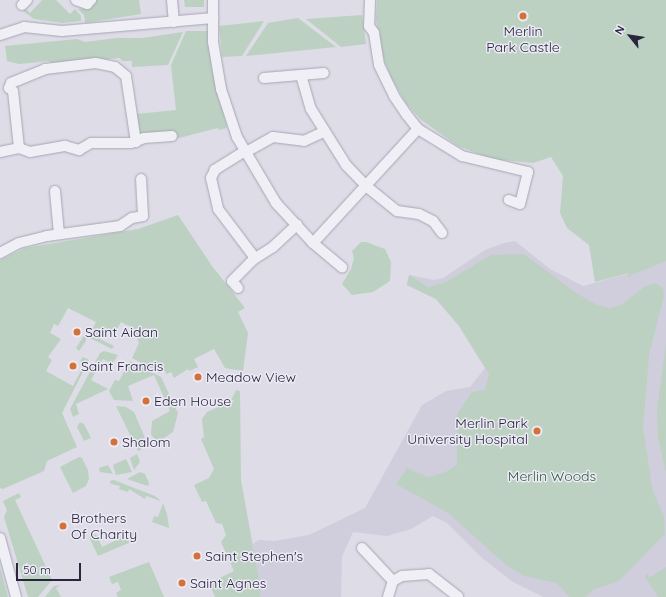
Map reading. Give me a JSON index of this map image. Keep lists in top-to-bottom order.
{
  "parks": ["Merlin Woods"],
  "places": [
    "Merlin Park Castle",
    "Saint Aidan",
    "Saint Francis",
    "Meadow View",
    "Eden House",
    "Merlin Park University Hospital",
    "Shalom",
    "Brothers Of Charity",
    "Saint Stephen's",
    "Saint Agnes"
  ],
  "scale_bar": "50 m",
  "north": "top left"
}
